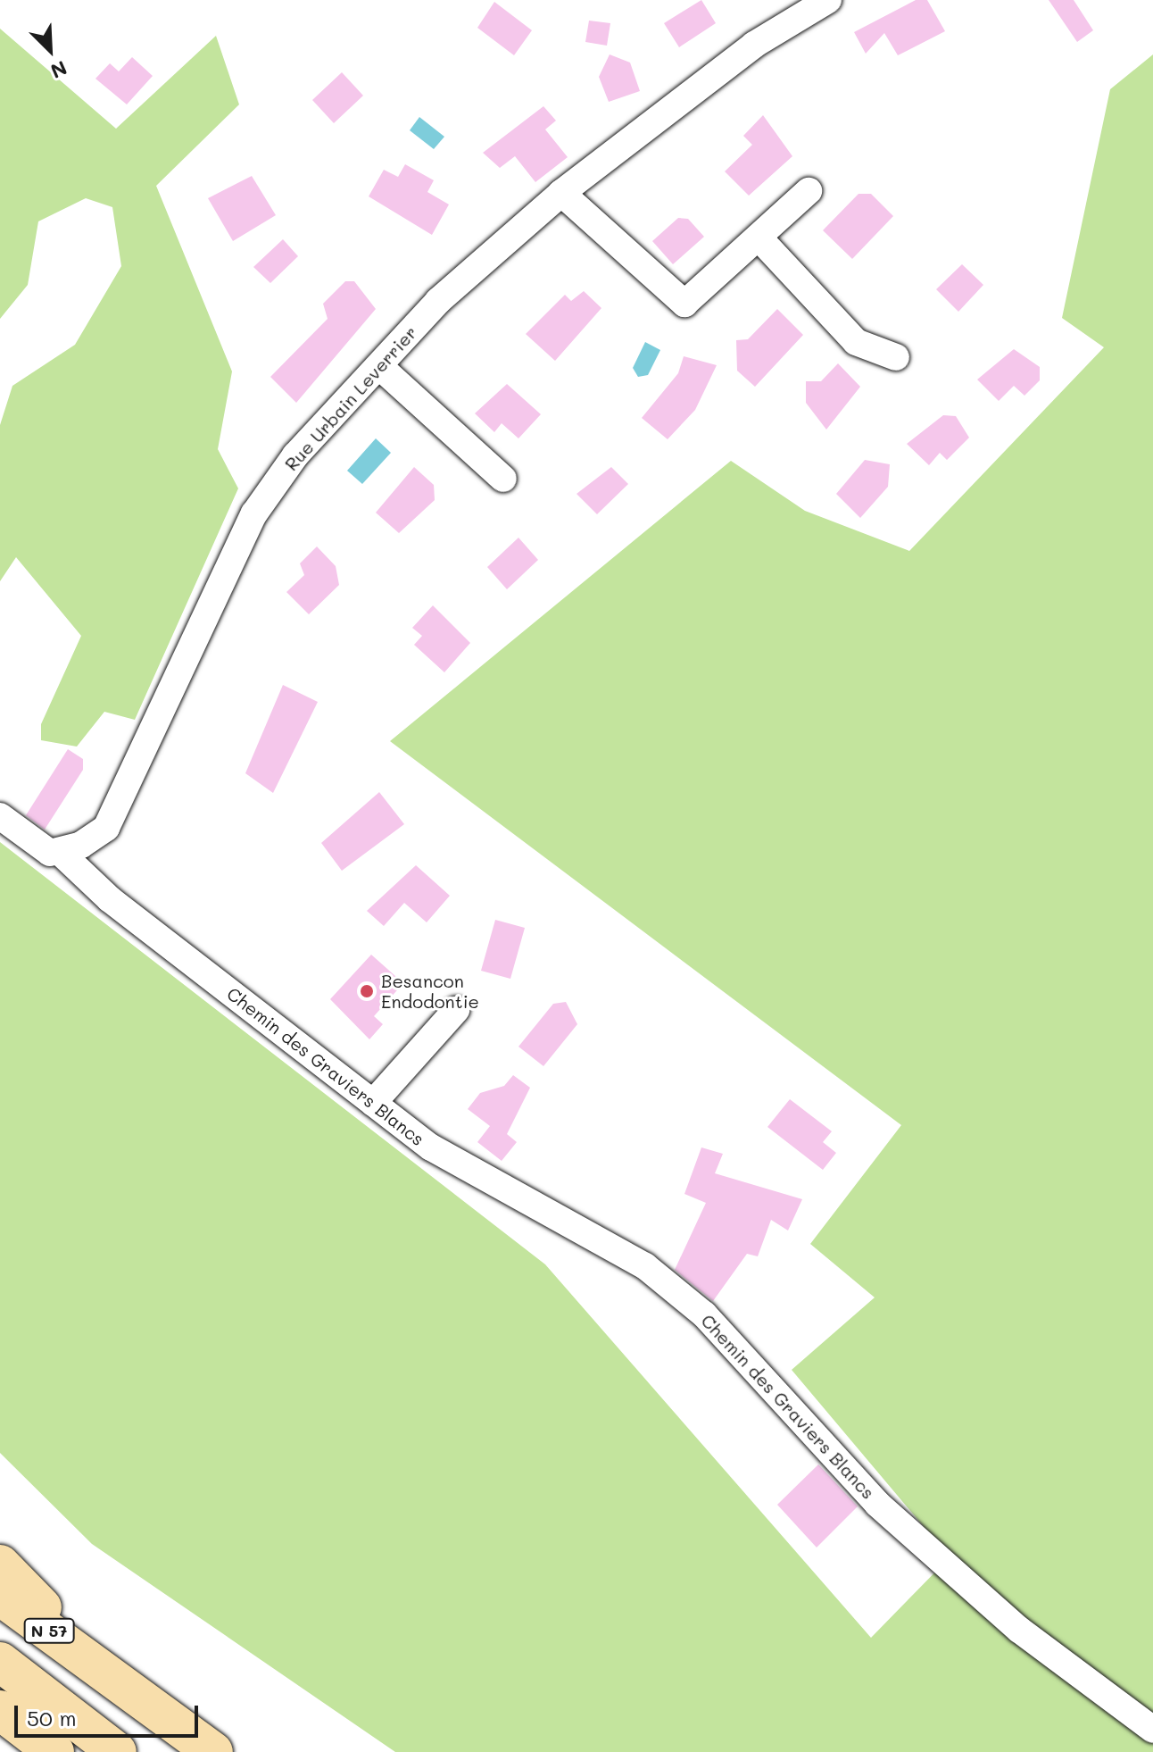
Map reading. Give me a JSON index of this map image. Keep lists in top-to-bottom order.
{
  "streets": {
    "highway": ["N 57"],
    "street": ["Rue Urbain Leverrier", "Chemin des Graviers Blancs"]
  },
  "crossings": [
    ["Rue Urbain Leverrier", "Chemin des Graviers Blancs"]
  ],
  "places": ["Besancon Endodontie"],
  "scale_bar": "50 m",
  "north": "bottom right"
}
